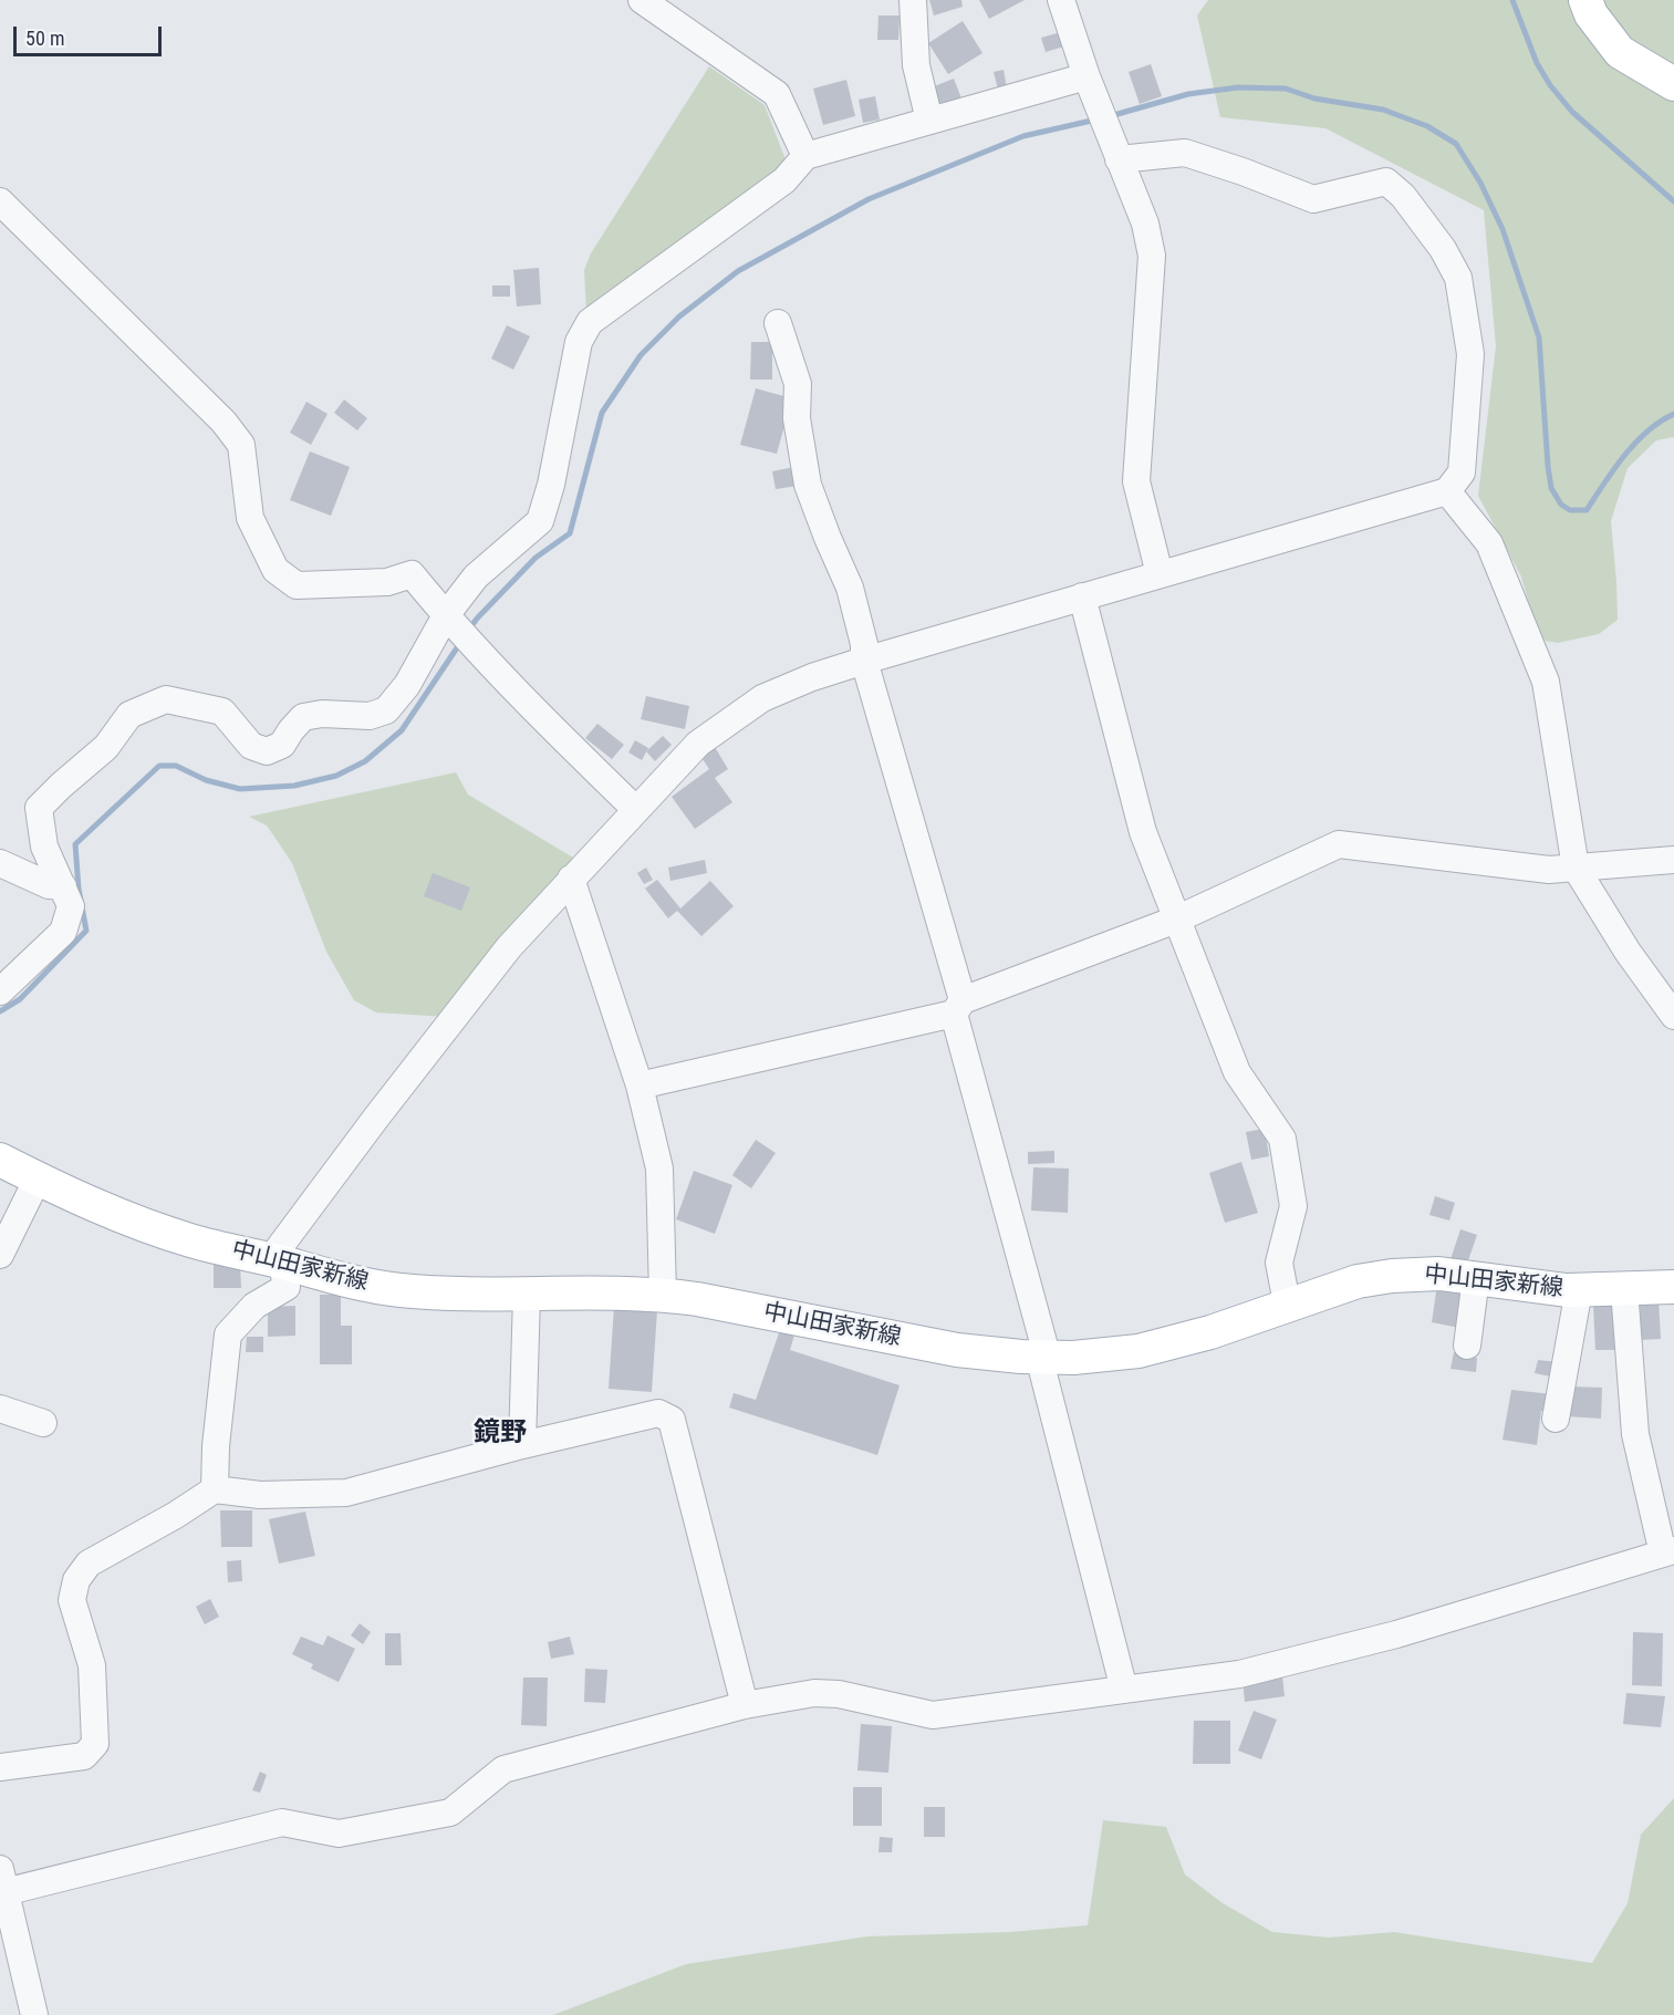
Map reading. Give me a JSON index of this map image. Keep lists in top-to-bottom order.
{
  "streets": {
    "main road": ["中山田家新線"]
  },
  "districts": ["鏡野"],
  "scale_bar": "50 m"
}
